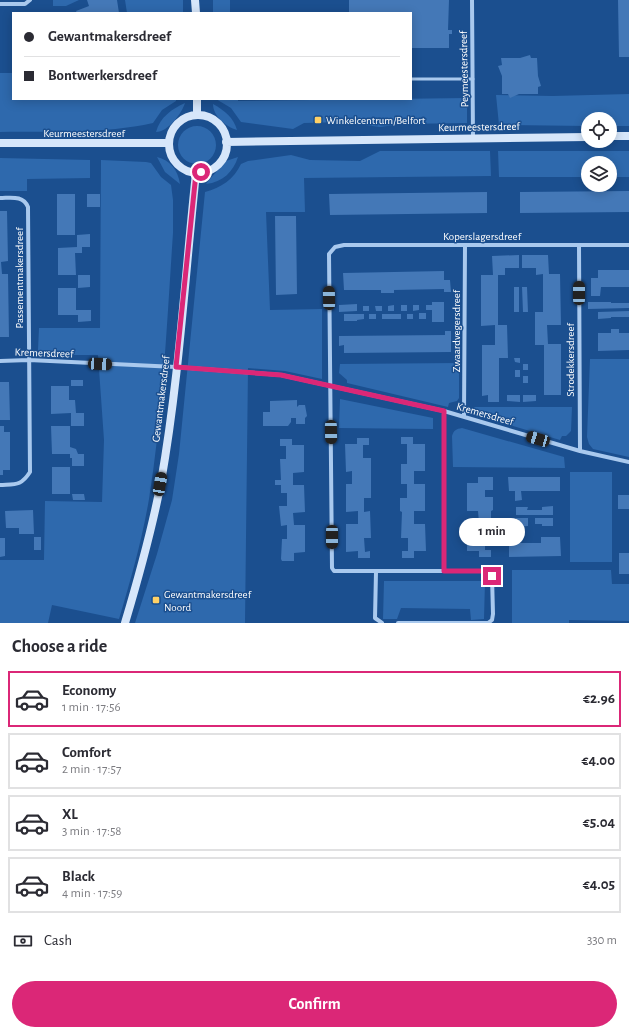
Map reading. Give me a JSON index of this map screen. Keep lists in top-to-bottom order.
{
  "streets": {
    "street": [
      "Peymeestersdreef",
      "Keurmeestersdreef",
      "Koperslagersdreef",
      "Passementmakersdreef",
      "Zwaardvegersdreef",
      "Kremersdreef",
      "Strodekkersdreef",
      "Gewantmakersdreef"
    ]
  },
  "crossings": [
    ["Peymeestersdreef", "Keurmeestersdreef"],
    ["Keurmeestersdreef", "Gewantmakersdreef"],
    ["Koperslagersdreef", "Zwaardvegersdreef"],
    ["Koperslagersdreef", "Kremersdreef"],
    ["Koperslagersdreef", "Strodekkersdreef"],
    ["Passementmakersdreef", "Kremersdreef"],
    ["Zwaardvegersdreef", "Kremersdreef"],
    ["Kremersdreef", "Strodekkersdreef"],
    ["Kremersdreef", "Gewantmakersdreef"]
  ],
  "places": {
    "transit": ["Winkelcentrum/Belfort", "Gewantmakersdreef Noord"]
  },
  "page": {
    "banner": ["Gewantmakersdreef", "Bontwerkersdreef"],
    "bubble": "1 min",
    "heading": "Choose a ride",
    "list": [
      {
        "name": "Economy",
        "note": "1 min · 17:56",
        "value": "€2.96"
      },
      {
        "name": "Comfort",
        "note": "2 min · 17:57",
        "value": "€4.00"
      },
      {
        "name": "XL",
        "note": "3 min · 17:58",
        "value": "€5.04"
      },
      {
        "name": "Black",
        "note": "4 min · 17:59",
        "value": "€4.05"
      }
    ],
    "pay": ["Cash", "330 m"],
    "buttons": "Confirm"
  }
}
